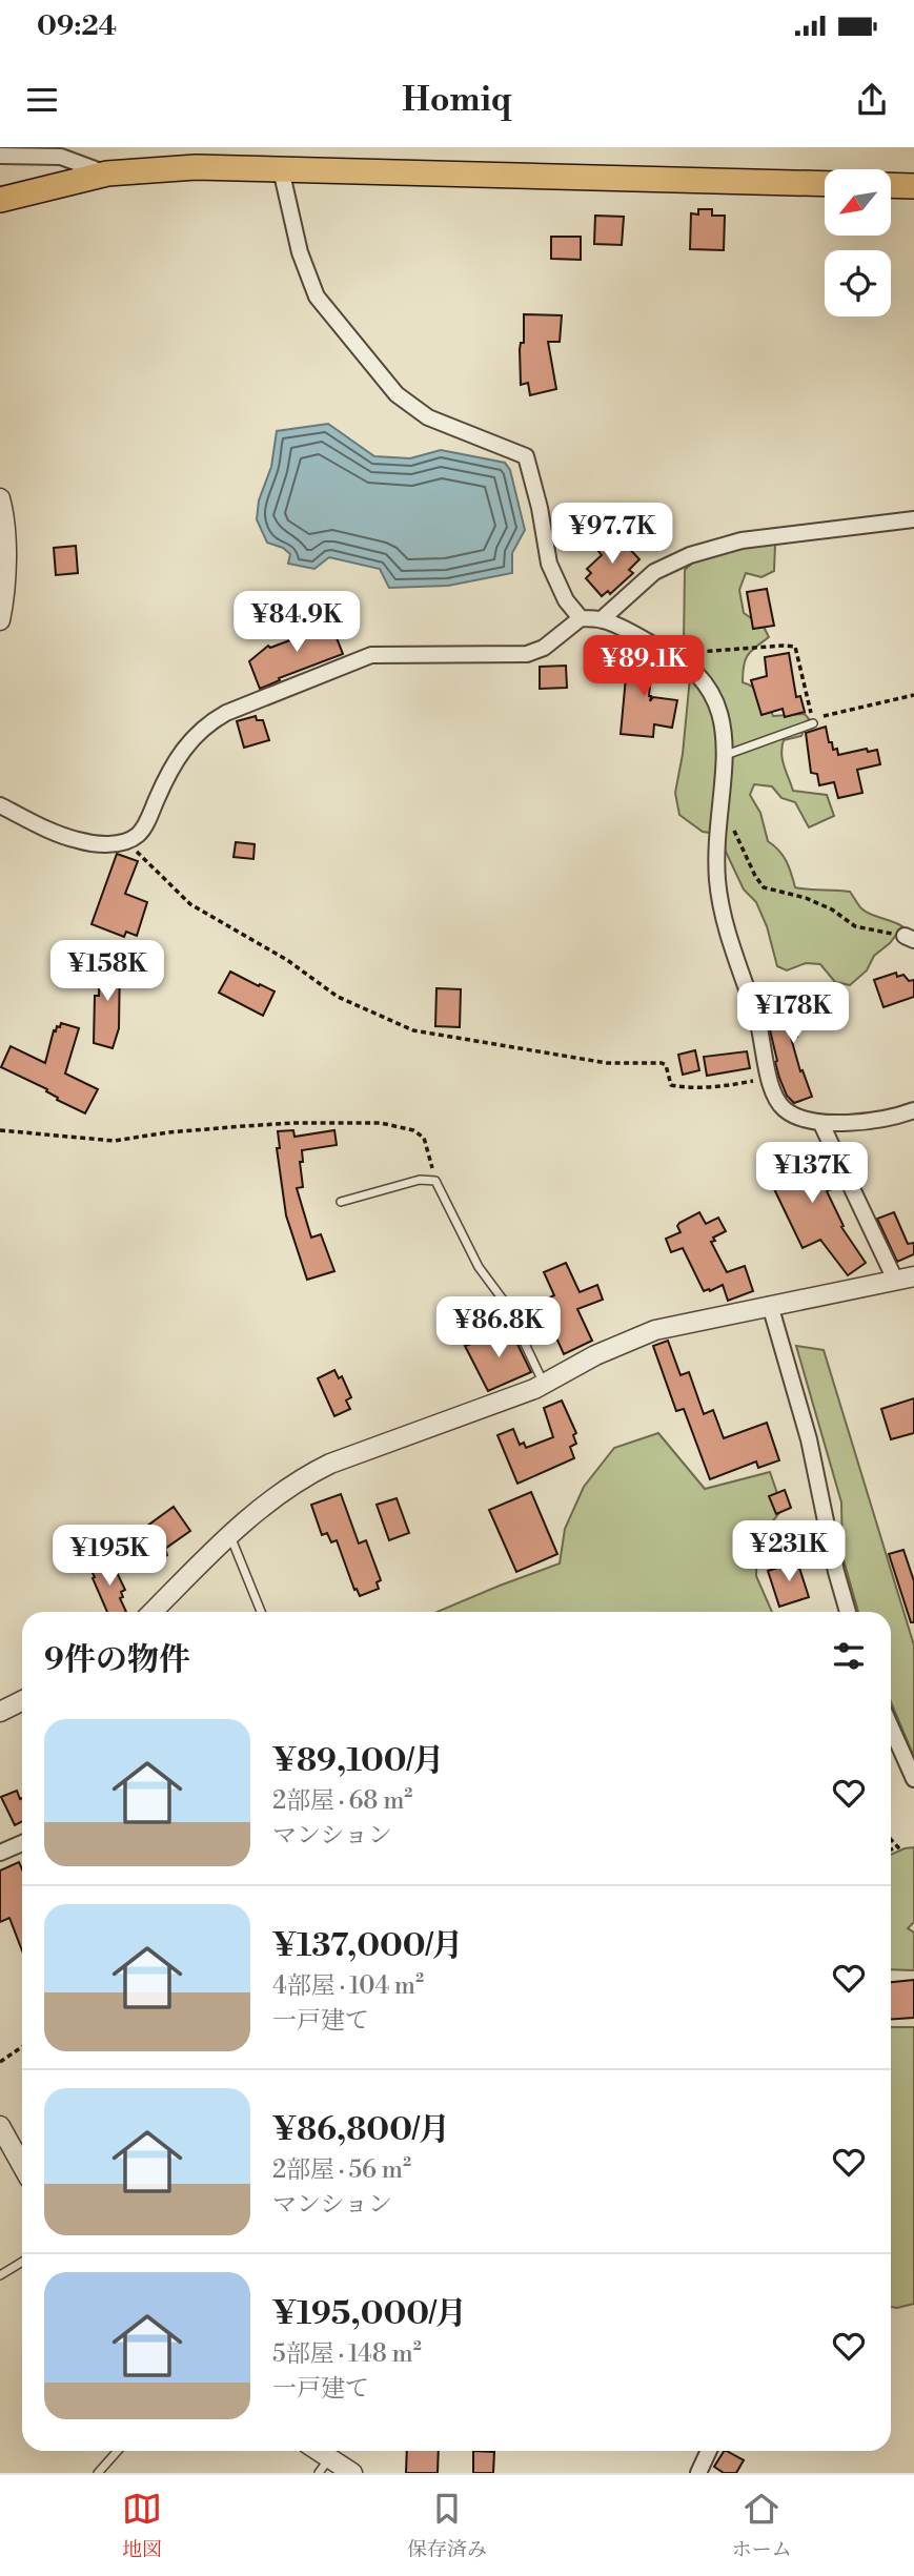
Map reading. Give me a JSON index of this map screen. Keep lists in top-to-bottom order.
{
  "north": "bottom left",
  "page": {
    "status": "09:24",
    "header": "Homiq",
    "price": [
      "¥97.7K",
      "¥84.9K",
      "¥89.1K",
      "¥158K",
      "¥178K",
      "¥137K",
      "¥86.8K",
      "¥231K",
      "¥195K"
    ],
    "heading": "9件の物件",
    "list": [
      {
        "name": "¥89,100/月",
        "note": "2部屋 · 68 m² · マンション"
      },
      {
        "name": "¥137,000/月",
        "note": "4部屋 · 104 m² · 一戸建て"
      },
      {
        "name": "¥86,800/月",
        "note": "2部屋 · 56 m² · マンション"
      },
      {
        "name": "¥195,000/月",
        "note": "5部屋 · 148 m² · 一戸建て"
      }
    ],
    "tabs": ["地図", "保存済み", "ホーム"]
  }
}
